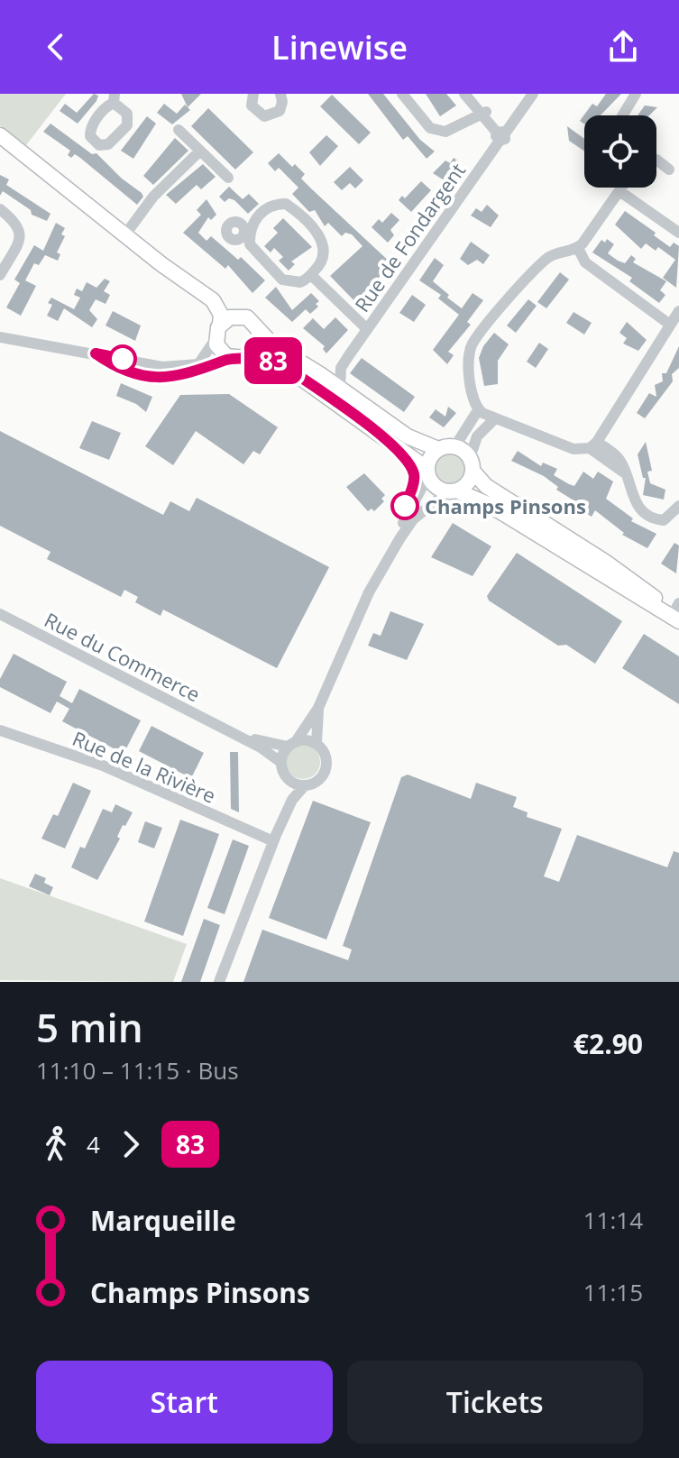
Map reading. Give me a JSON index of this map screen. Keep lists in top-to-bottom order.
{
  "streets": {
    "street": ["Rue de Fondargent", "Rue du Commerce", "Rue de la Rivière"]
  },
  "places": ["Champs Pinsons"],
  "lines": ["bus line 83"],
  "page": {
    "header": "Linewise",
    "on_map": "83",
    "heading": ["5 min", "11:10 – 11:15 · Bus", "€2.90"],
    "legs": ["4", "83"],
    "list": [
      {
        "name": "Marqueille",
        "value": "11:14"
      },
      {
        "name": "Champs Pinsons",
        "value": "11:15"
      }
    ],
    "buttons": ["Start", "Tickets"]
  }
}
